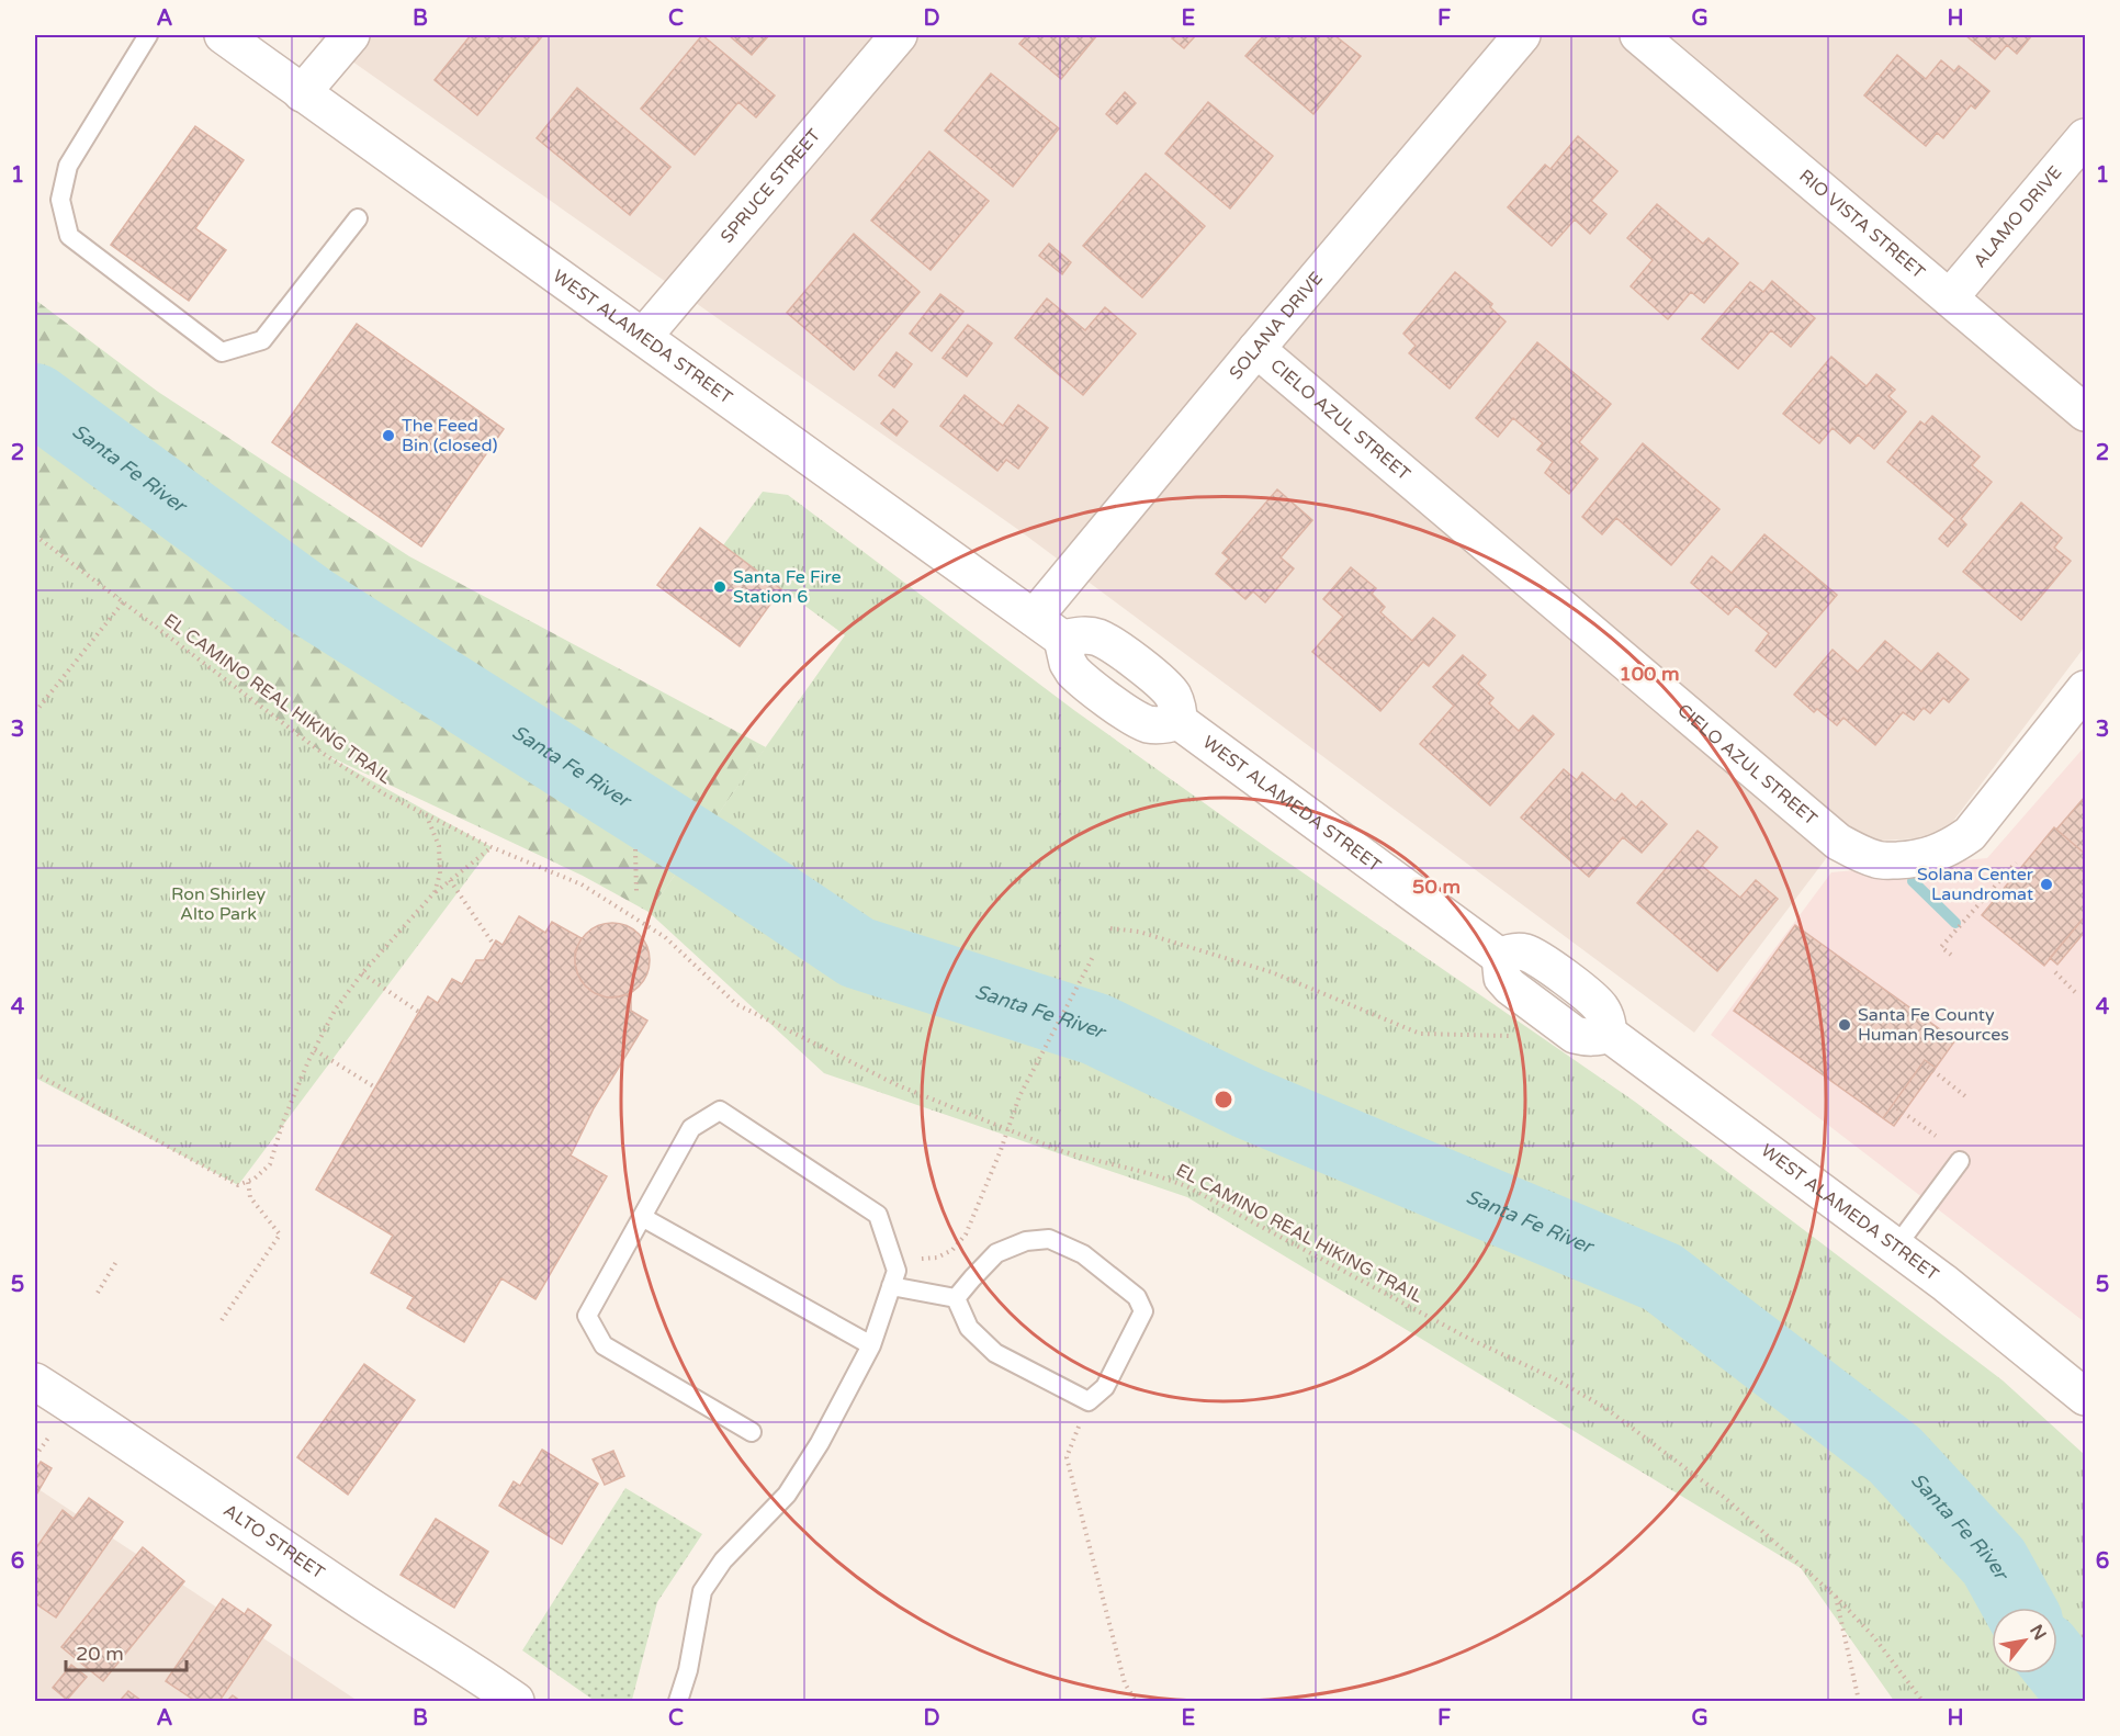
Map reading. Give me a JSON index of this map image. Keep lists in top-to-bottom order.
{
  "streets": {
    "street": [
      "SPRUCE STREET",
      "ALAMO DRIVE",
      "RIO VISTA STREET",
      "SOLANA DRIVE",
      "WEST ALAMEDA STREET",
      "CIELO AZUL STREET",
      "ALTO STREET"
    ],
    "path": ["EL CAMINO REAL HIKING TRAIL"]
  },
  "crossings": [
    ["SPRUCE STREET", "WEST ALAMEDA STREET"],
    ["ALAMO DRIVE", "RIO VISTA STREET"],
    ["SOLANA DRIVE", "WEST ALAMEDA STREET"],
    ["SOLANA DRIVE", "CIELO AZUL STREET"]
  ],
  "water": ["Santa Fe River"],
  "parks": ["Ron Shirley Alto Park"],
  "places": [
    "The Feed Bin (closed)",
    "Santa Fe Fire Station 6",
    "Solana Center Laundromat",
    "Santa Fe County Human Resources"
  ],
  "scale_bar": "20 m",
  "north": "top right",
  "grid": {
    "columns": [
      "A",
      "B",
      "C",
      "D",
      "E",
      "F",
      "G",
      "H"
    ],
    "rows": [
      "1",
      "2",
      "3",
      "4",
      "5",
      "6"
    ]
  },
  "rings": ["100 m", "50 m"]
}
